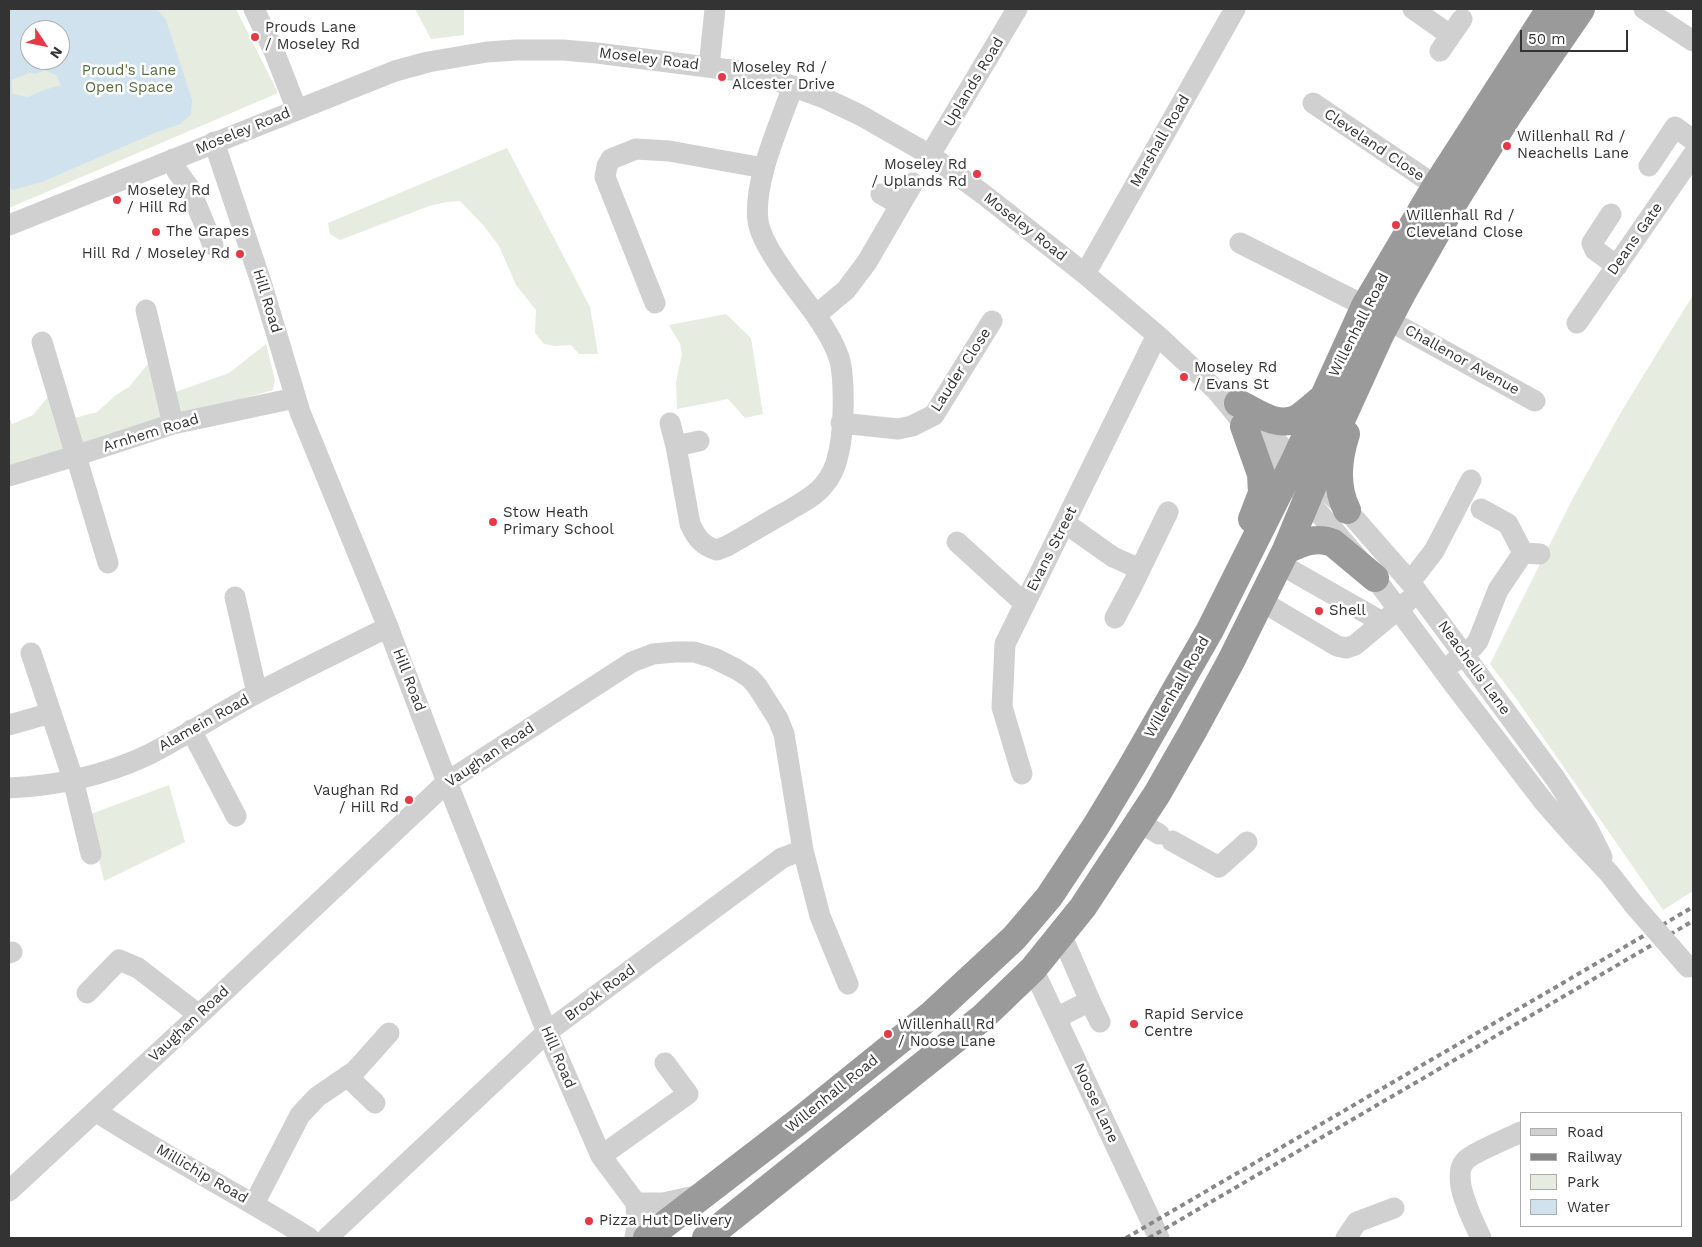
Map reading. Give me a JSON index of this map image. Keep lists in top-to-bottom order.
{
  "streets": {
    "highway": ["Willenhall Road"],
    "street": [
      "Moseley Road",
      "Uplands Road",
      "Marshall Road",
      "Cleveland Close",
      "Deans Gate",
      "Hill Road",
      "Challenor Avenue",
      "Lauder Close",
      "Arnhem Road",
      "Evans Street",
      "Neachells Lane",
      "Alamein Road",
      "Vaughan Road",
      "Brook Road",
      "Noose Lane",
      "Millichip Road"
    ]
  },
  "crossings": [
    ["Moseley Road", "Uplands Road"],
    ["Moseley Road", "Marshall Road"],
    ["Moseley Road", "Hill Road"],
    ["Moseley Road", "Willenhall Road"],
    ["Moseley Road", "Evans Street"],
    ["Moseley Road", "Neachells Lane"],
    ["Cleveland Close", "Willenhall Road"],
    ["Hill Road", "Arnhem Road"],
    ["Hill Road", "Alamein Road"],
    ["Hill Road", "Vaughan Road"],
    ["Hill Road", "Brook Road"],
    ["Willenhall Road", "Challenor Avenue"],
    ["Willenhall Road", "Neachells Lane"],
    ["Willenhall Road", "Noose Lane"],
    ["Vaughan Road", "Brook Road"],
    ["Vaughan Road", "Millichip Road"]
  ],
  "parks": ["Proud's Lane Open Space"],
  "places": [
    "Prouds Lane / Moseley Rd",
    "Moseley Rd / Alcester Drive",
    "Willenhall Rd / Neachells Lane",
    "Moseley Rd / Uplands Rd",
    "Moseley Rd / Hill Rd",
    "Willenhall Rd / Cleveland Close",
    "The Grapes",
    "Hill Rd / Moseley Rd",
    "Moseley Rd / Evans St",
    "Stow Heath Primary School",
    "Shell",
    "Vaughan Rd / Hill Rd",
    "Rapid Service Centre",
    "Willenhall Rd / Noose Lane",
    "Pizza Hut Delivery"
  ],
  "legend": [
    "Road",
    "Railway",
    "Park",
    "Water"
  ],
  "scale_bar": "50 m",
  "north": "bottom right"
}
